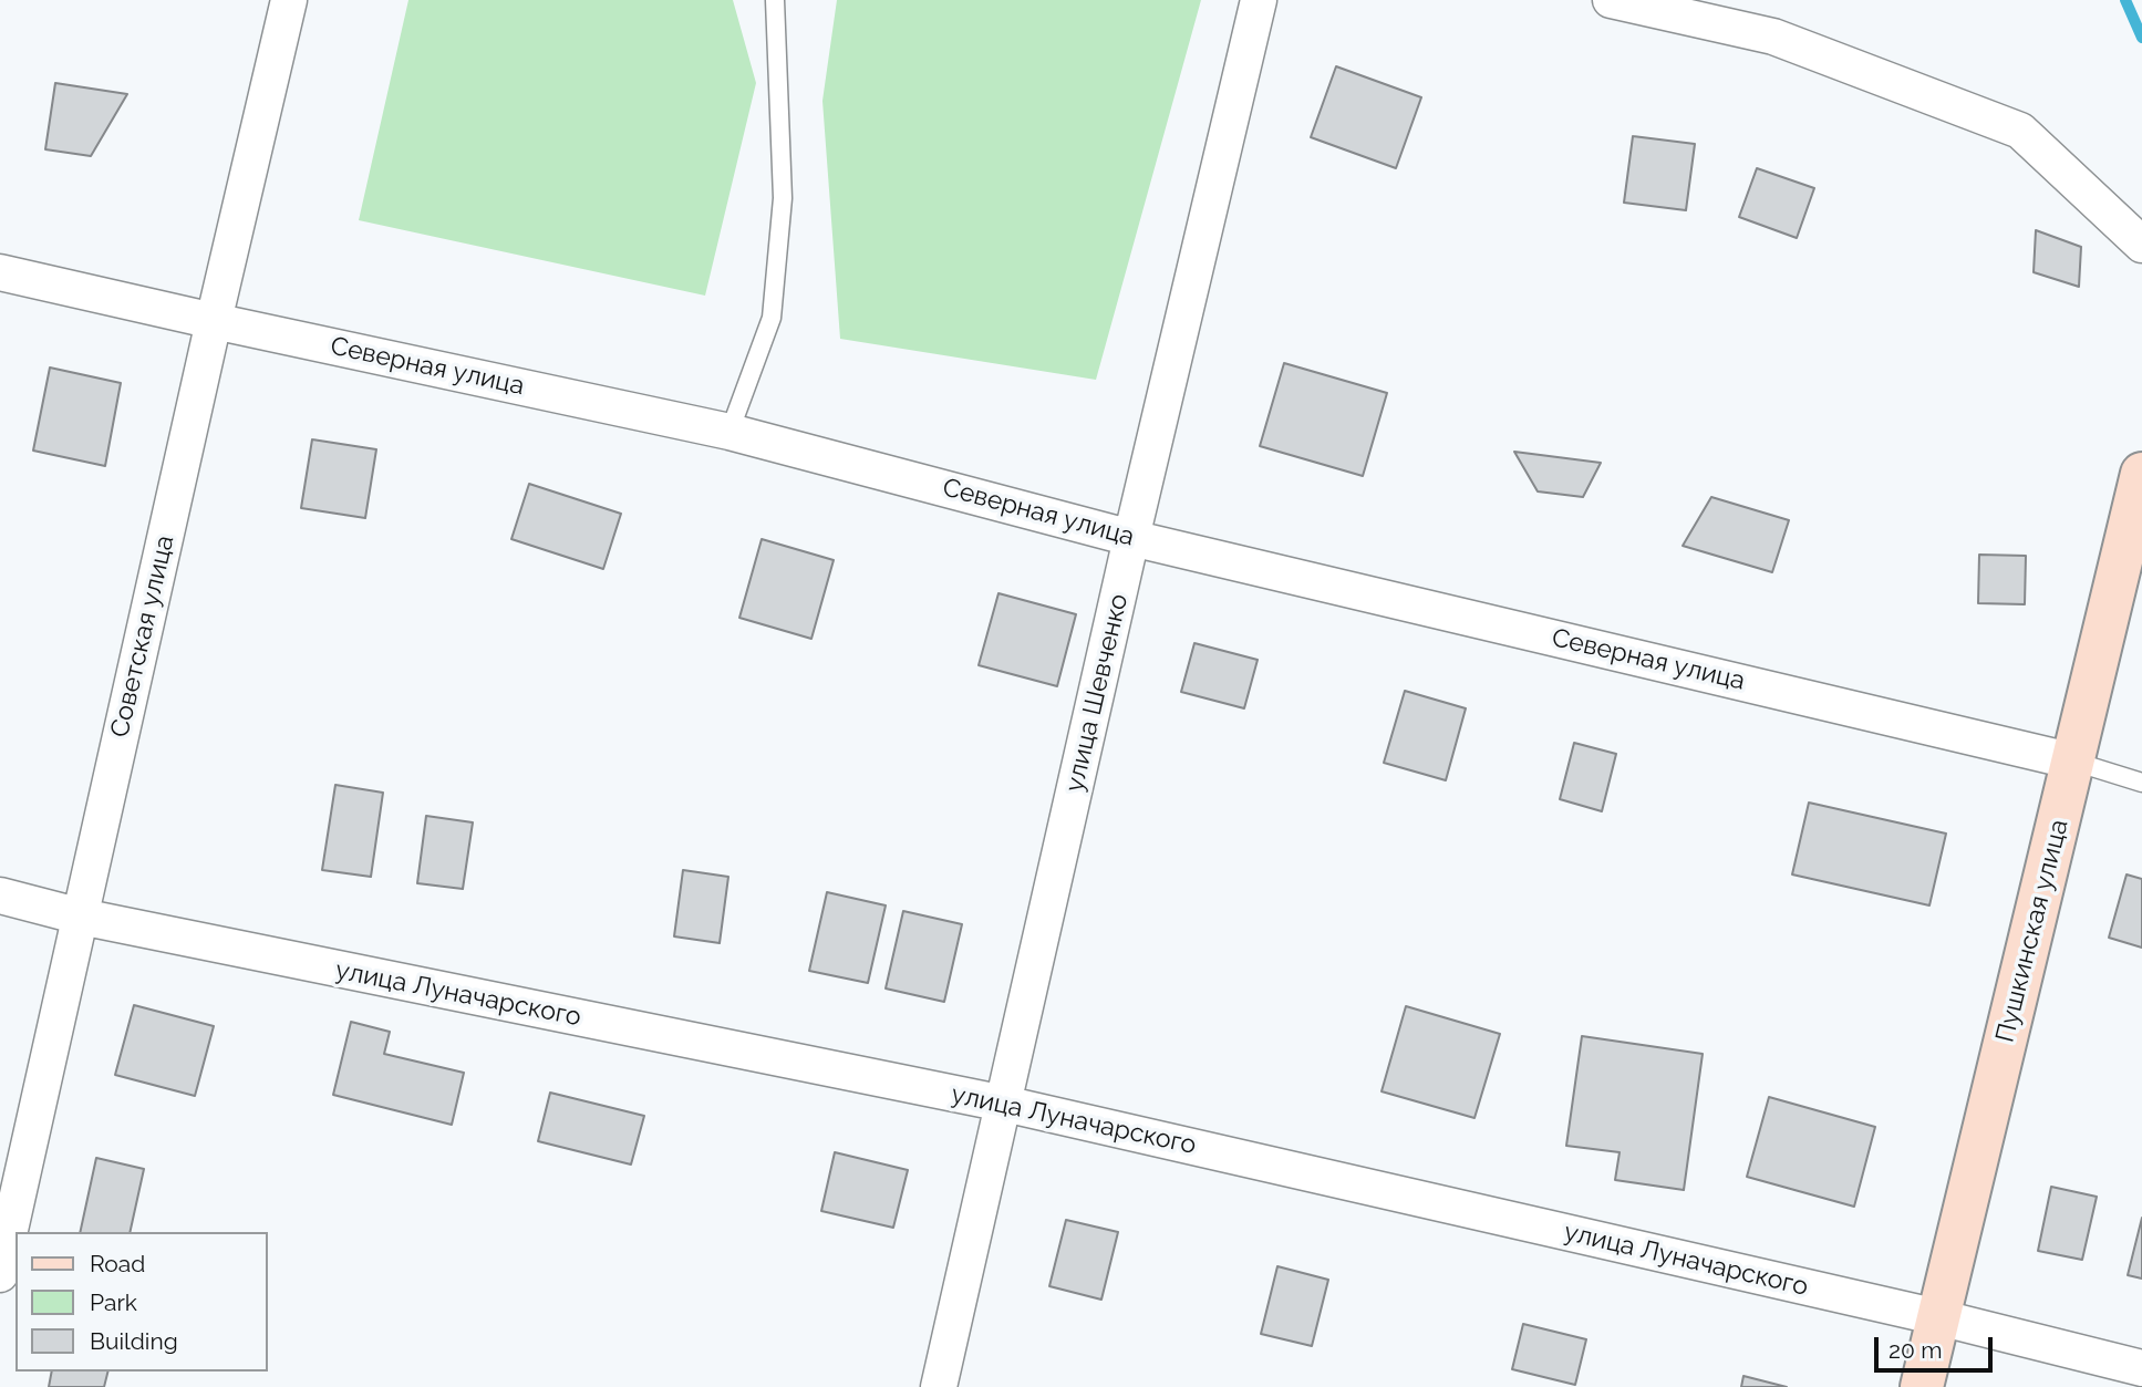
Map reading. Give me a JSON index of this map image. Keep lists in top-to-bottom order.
{
  "streets": {
    "street": [
      "Северная улица",
      "Советская улица",
      "улица Шевченко",
      "Пушкинская улица",
      "улица Луначарского"
    ]
  },
  "crossings": [
    ["Северная улица", "Советская улица"],
    ["Северная улица", "улица Шевченко"],
    ["Северная улица", "Пушкинская улица"],
    ["Советская улица", "улица Луначарского"],
    ["улица Шевченко", "улица Луначарского"],
    ["Пушкинская улица", "улица Луначарского"]
  ],
  "legend": ["Road", "Park", "Building"],
  "scale_bar": "20 m"
}
